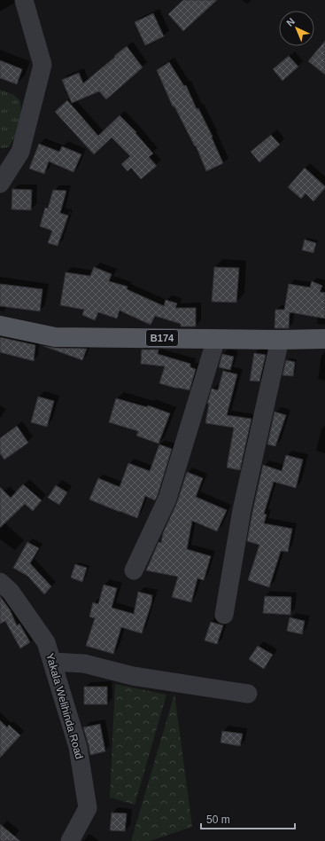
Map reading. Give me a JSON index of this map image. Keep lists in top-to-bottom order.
{
  "streets": {
    "main road": ["B174"],
    "street": ["Yakala Welihinda Road"]
  },
  "scale_bar": "50 m",
  "north": "top left"
}
